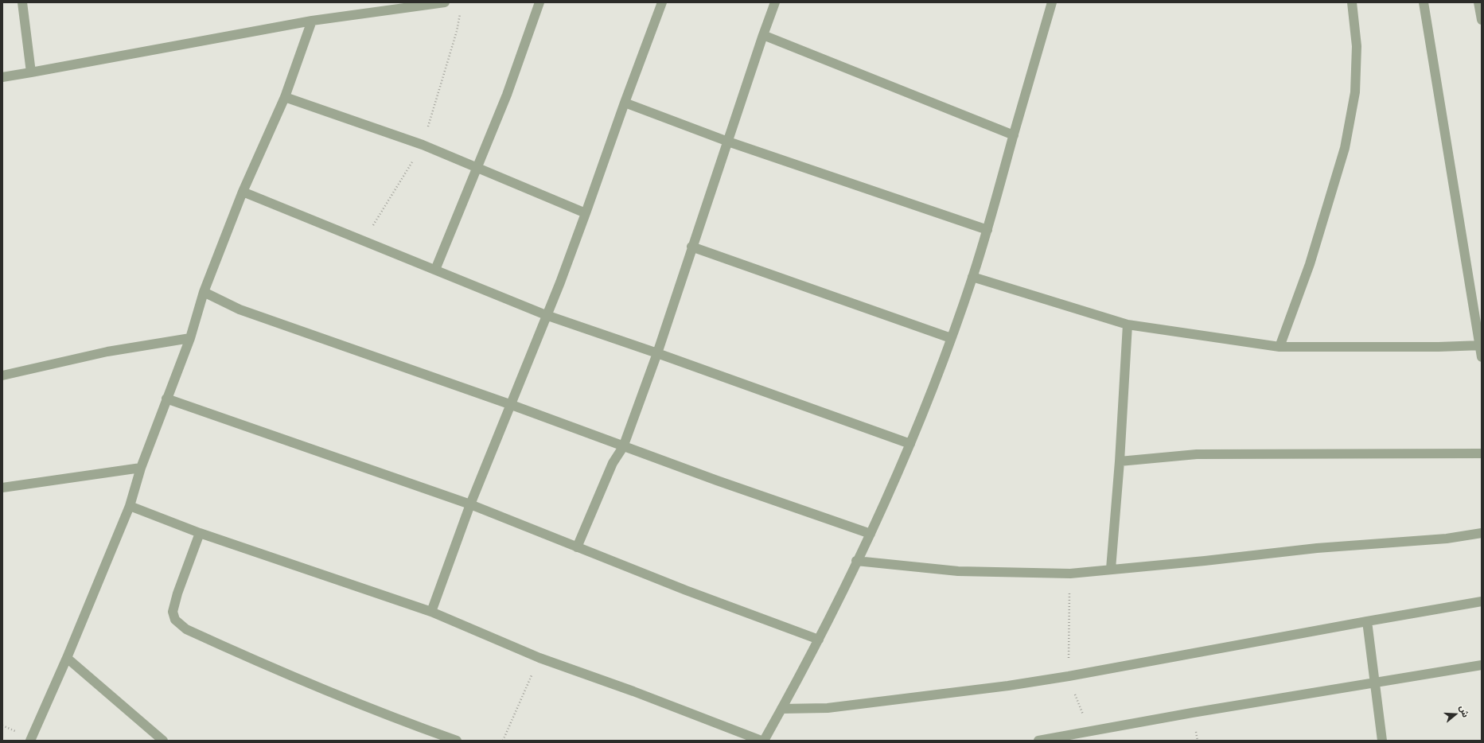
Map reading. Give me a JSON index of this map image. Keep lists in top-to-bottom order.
{
  "north": "right"
}
